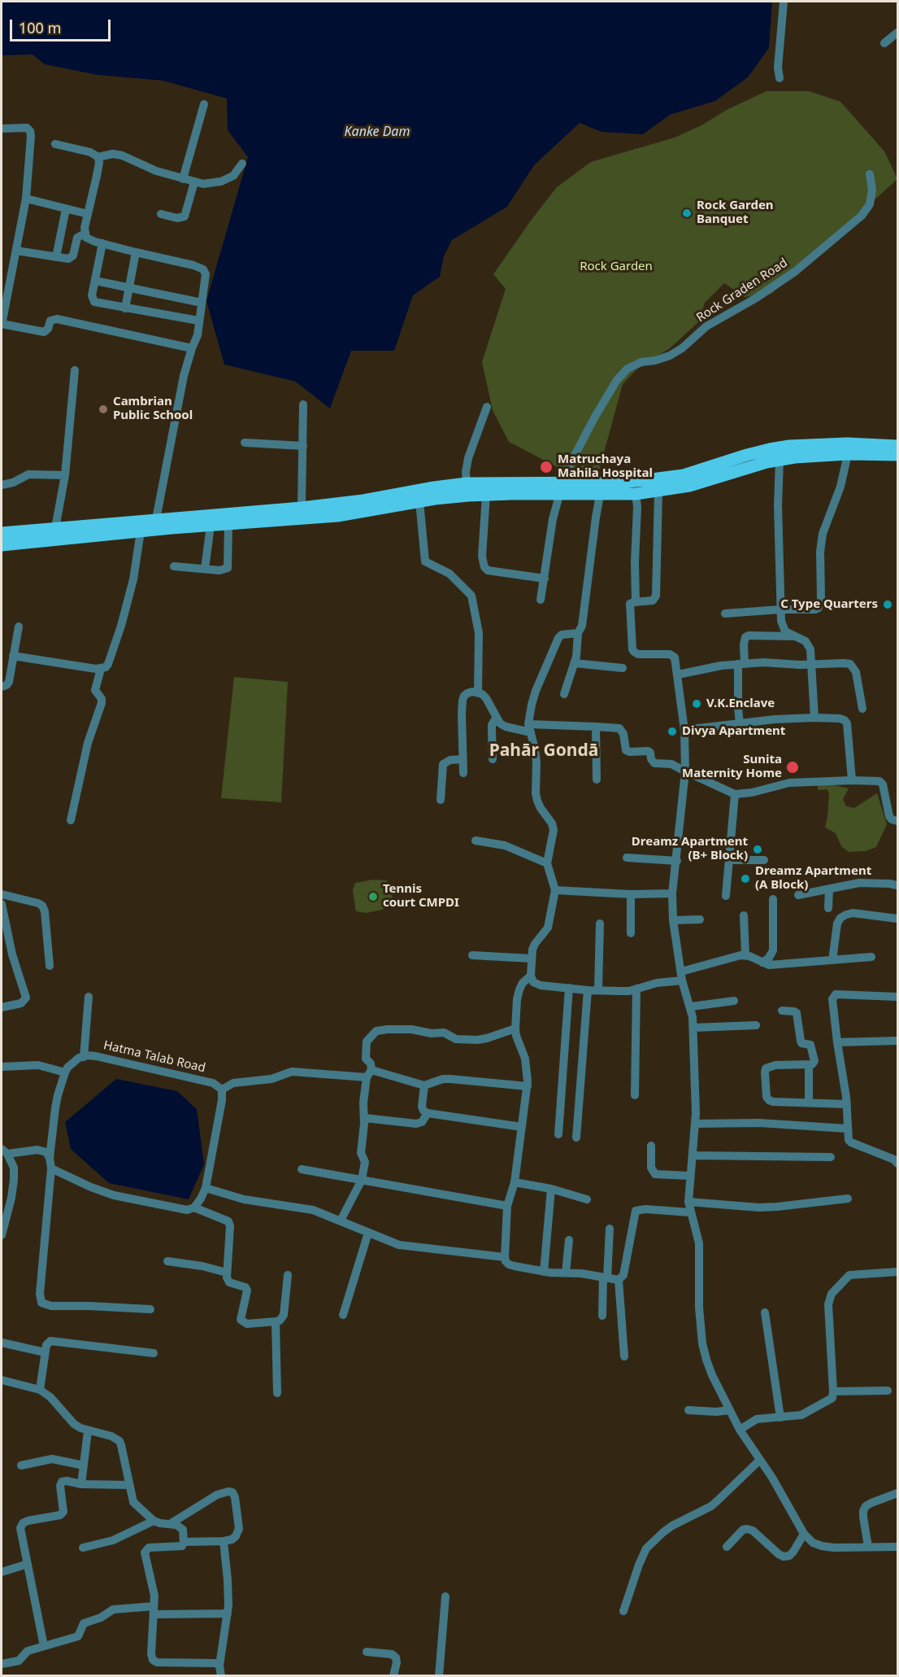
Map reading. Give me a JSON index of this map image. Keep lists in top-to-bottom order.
{
  "streets": {
    "street": ["Rock Graden Road", "Hatma Talab Road"]
  },
  "districts": ["Pahār Gondā"],
  "water": ["Kanke Dam"],
  "parks": ["Rock Garden"],
  "places": [
    "Rock Garden Banquet",
    "Cambrian Public School",
    "Matruchaya Mahila Hospital",
    "C Type Quarters",
    "V.K.Enclave",
    "Divya Apartment",
    "Sunita Maternity Home",
    "Dreamz Apartment (B+ Block)",
    "Dreamz Apartment (A Block)",
    "Tennis court CMPDI"
  ],
  "scale_bar": "100 m"
}
